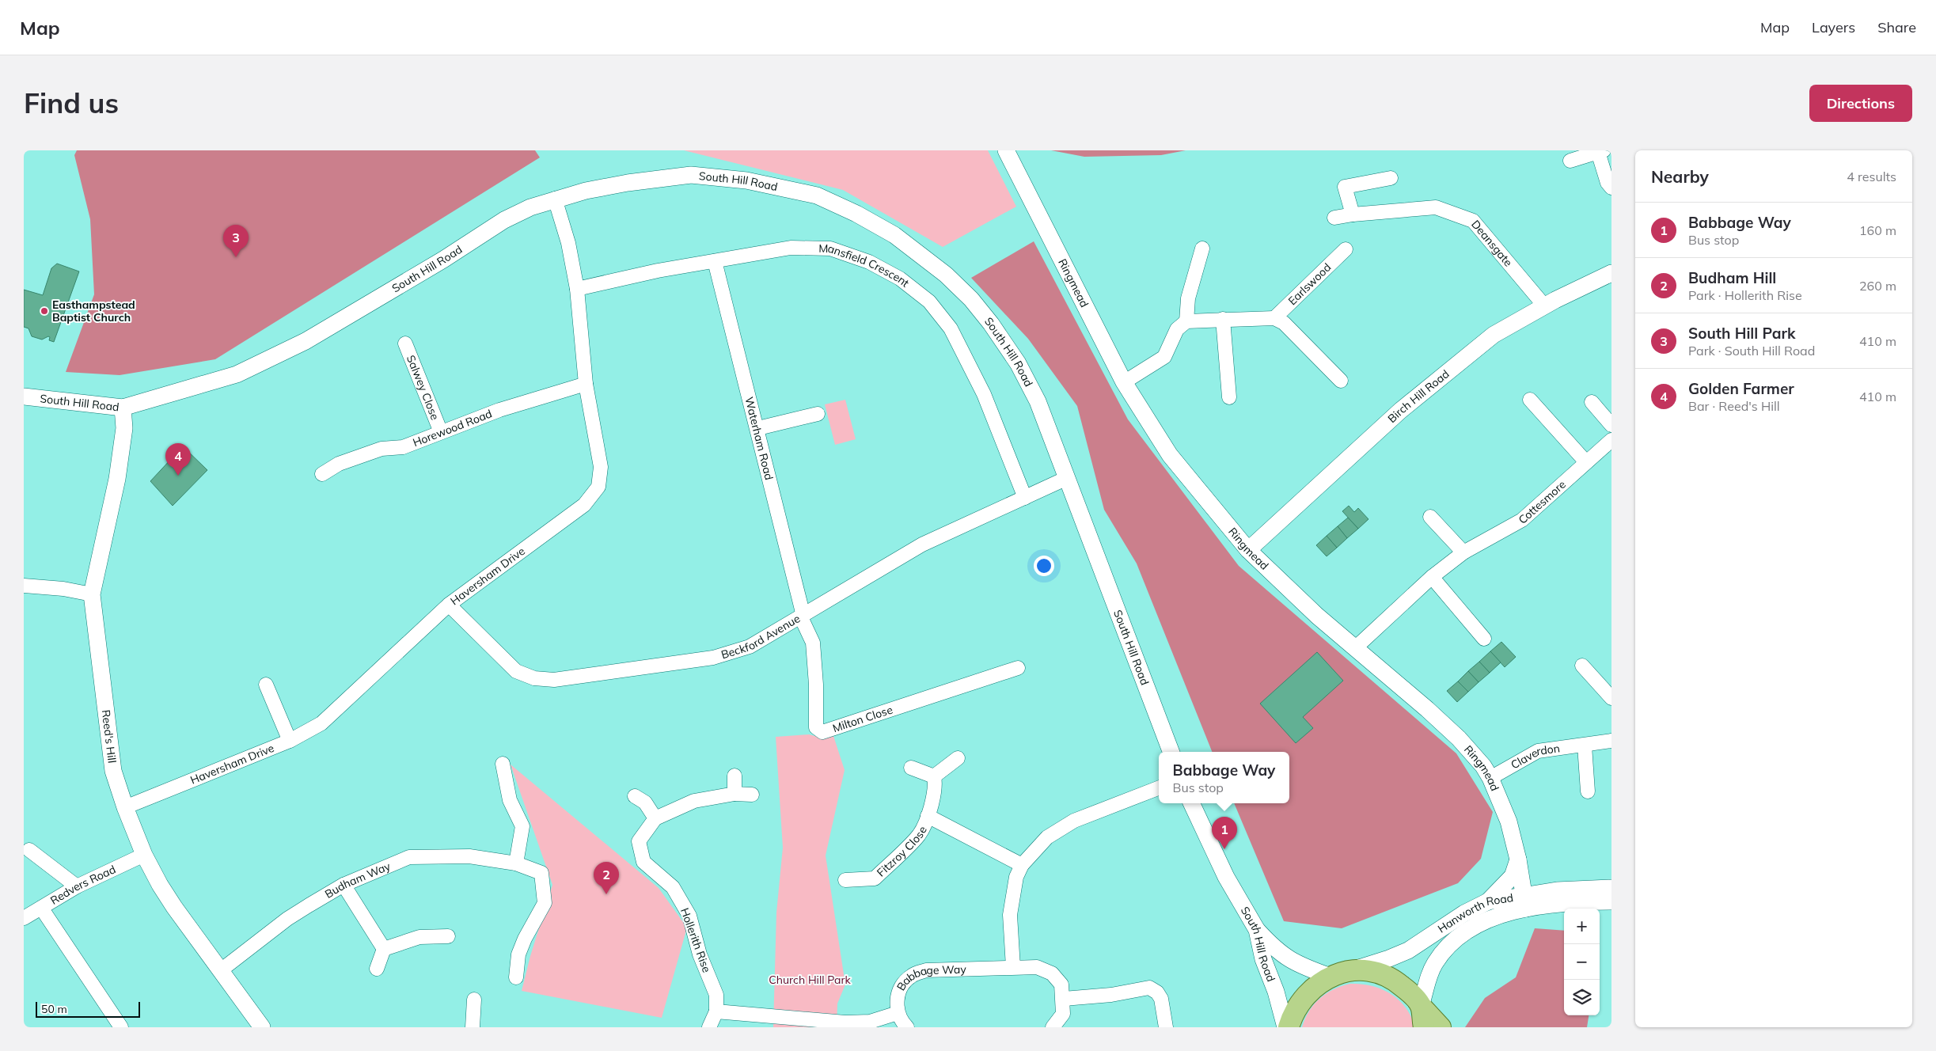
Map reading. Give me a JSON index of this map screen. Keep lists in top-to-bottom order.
{
  "streets": {
    "street": [
      "South Hill Road",
      "Deansgate",
      "Mansfield Crescent",
      "Ringmead",
      "Earlswood",
      "Salwey Close",
      "Birch Hill Road",
      "Horewood Road",
      "Waterham Road",
      "Cottesmore",
      "Haversham Drive",
      "Beckford Avenue",
      "Milton Close",
      "Reed's Hill",
      "Claverdon",
      "Fitzroy Close",
      "Budham Way",
      "Redvers Road",
      "Hanworth Road",
      "Hollerith Rise",
      "Babbage Way"
    ]
  },
  "crossings": [
    ["South Hill Road", "Haversham Drive"],
    ["South Hill Road", "Beckford Avenue"],
    ["South Hill Road", "Reed's Hill"],
    ["Deansgate", "Birch Hill Road"],
    ["Mansfield Crescent", "Waterham Road"],
    ["Mansfield Crescent", "Haversham Drive"],
    ["Mansfield Crescent", "Beckford Avenue"],
    ["Ringmead", "Birch Hill Road"],
    ["Ringmead", "Cottesmore"],
    ["Ringmead", "Claverdon"],
    ["Ringmead", "Hanworth Road"],
    ["Salwey Close", "Horewood Road"],
    ["Horewood Road", "Haversham Drive"],
    ["Waterham Road", "Beckford Avenue"],
    ["Waterham Road", "Milton Close"],
    ["Haversham Drive", "Beckford Avenue"],
    ["Haversham Drive", "Reed's Hill"],
    ["Beckford Avenue", "Milton Close"],
    ["Reed's Hill", "Budham Way"],
    ["Reed's Hill", "Redvers Road"],
    ["Hollerith Rise", "Babbage Way"]
  ],
  "parks": ["Church Hill Park"],
  "places": ["Easthampstead Baptist Church"],
  "scale_bar": "50 m",
  "page": {
    "header": "Map",
    "nav": ["Map", "Layers", "Share"],
    "buttons": "Directions",
    "title": "Find us",
    "heading": ["Nearby", "4 results"],
    "list": [
      {
        "mark": "1",
        "name": "Babbage Way",
        "note": "Bus stop",
        "value": "160 m"
      },
      {
        "mark": "2",
        "name": "Budham Hill",
        "note": "Park · Hollerith Rise",
        "value": "260 m"
      },
      {
        "mark": "3",
        "name": "South Hill Park",
        "note": "Park · South Hill Road",
        "value": "410 m"
      },
      {
        "mark": "4",
        "name": "Golden Farmer",
        "note": "Bar · Reed's Hill",
        "value": "410 m"
      }
    ],
    "pins": [
      "3",
      "4",
      "1",
      "2"
    ],
    "popup": ["Babbage Way", "Bus stop"],
    "map_buttons": ["+", "−"],
    "scale": "50 m"
  }
}
